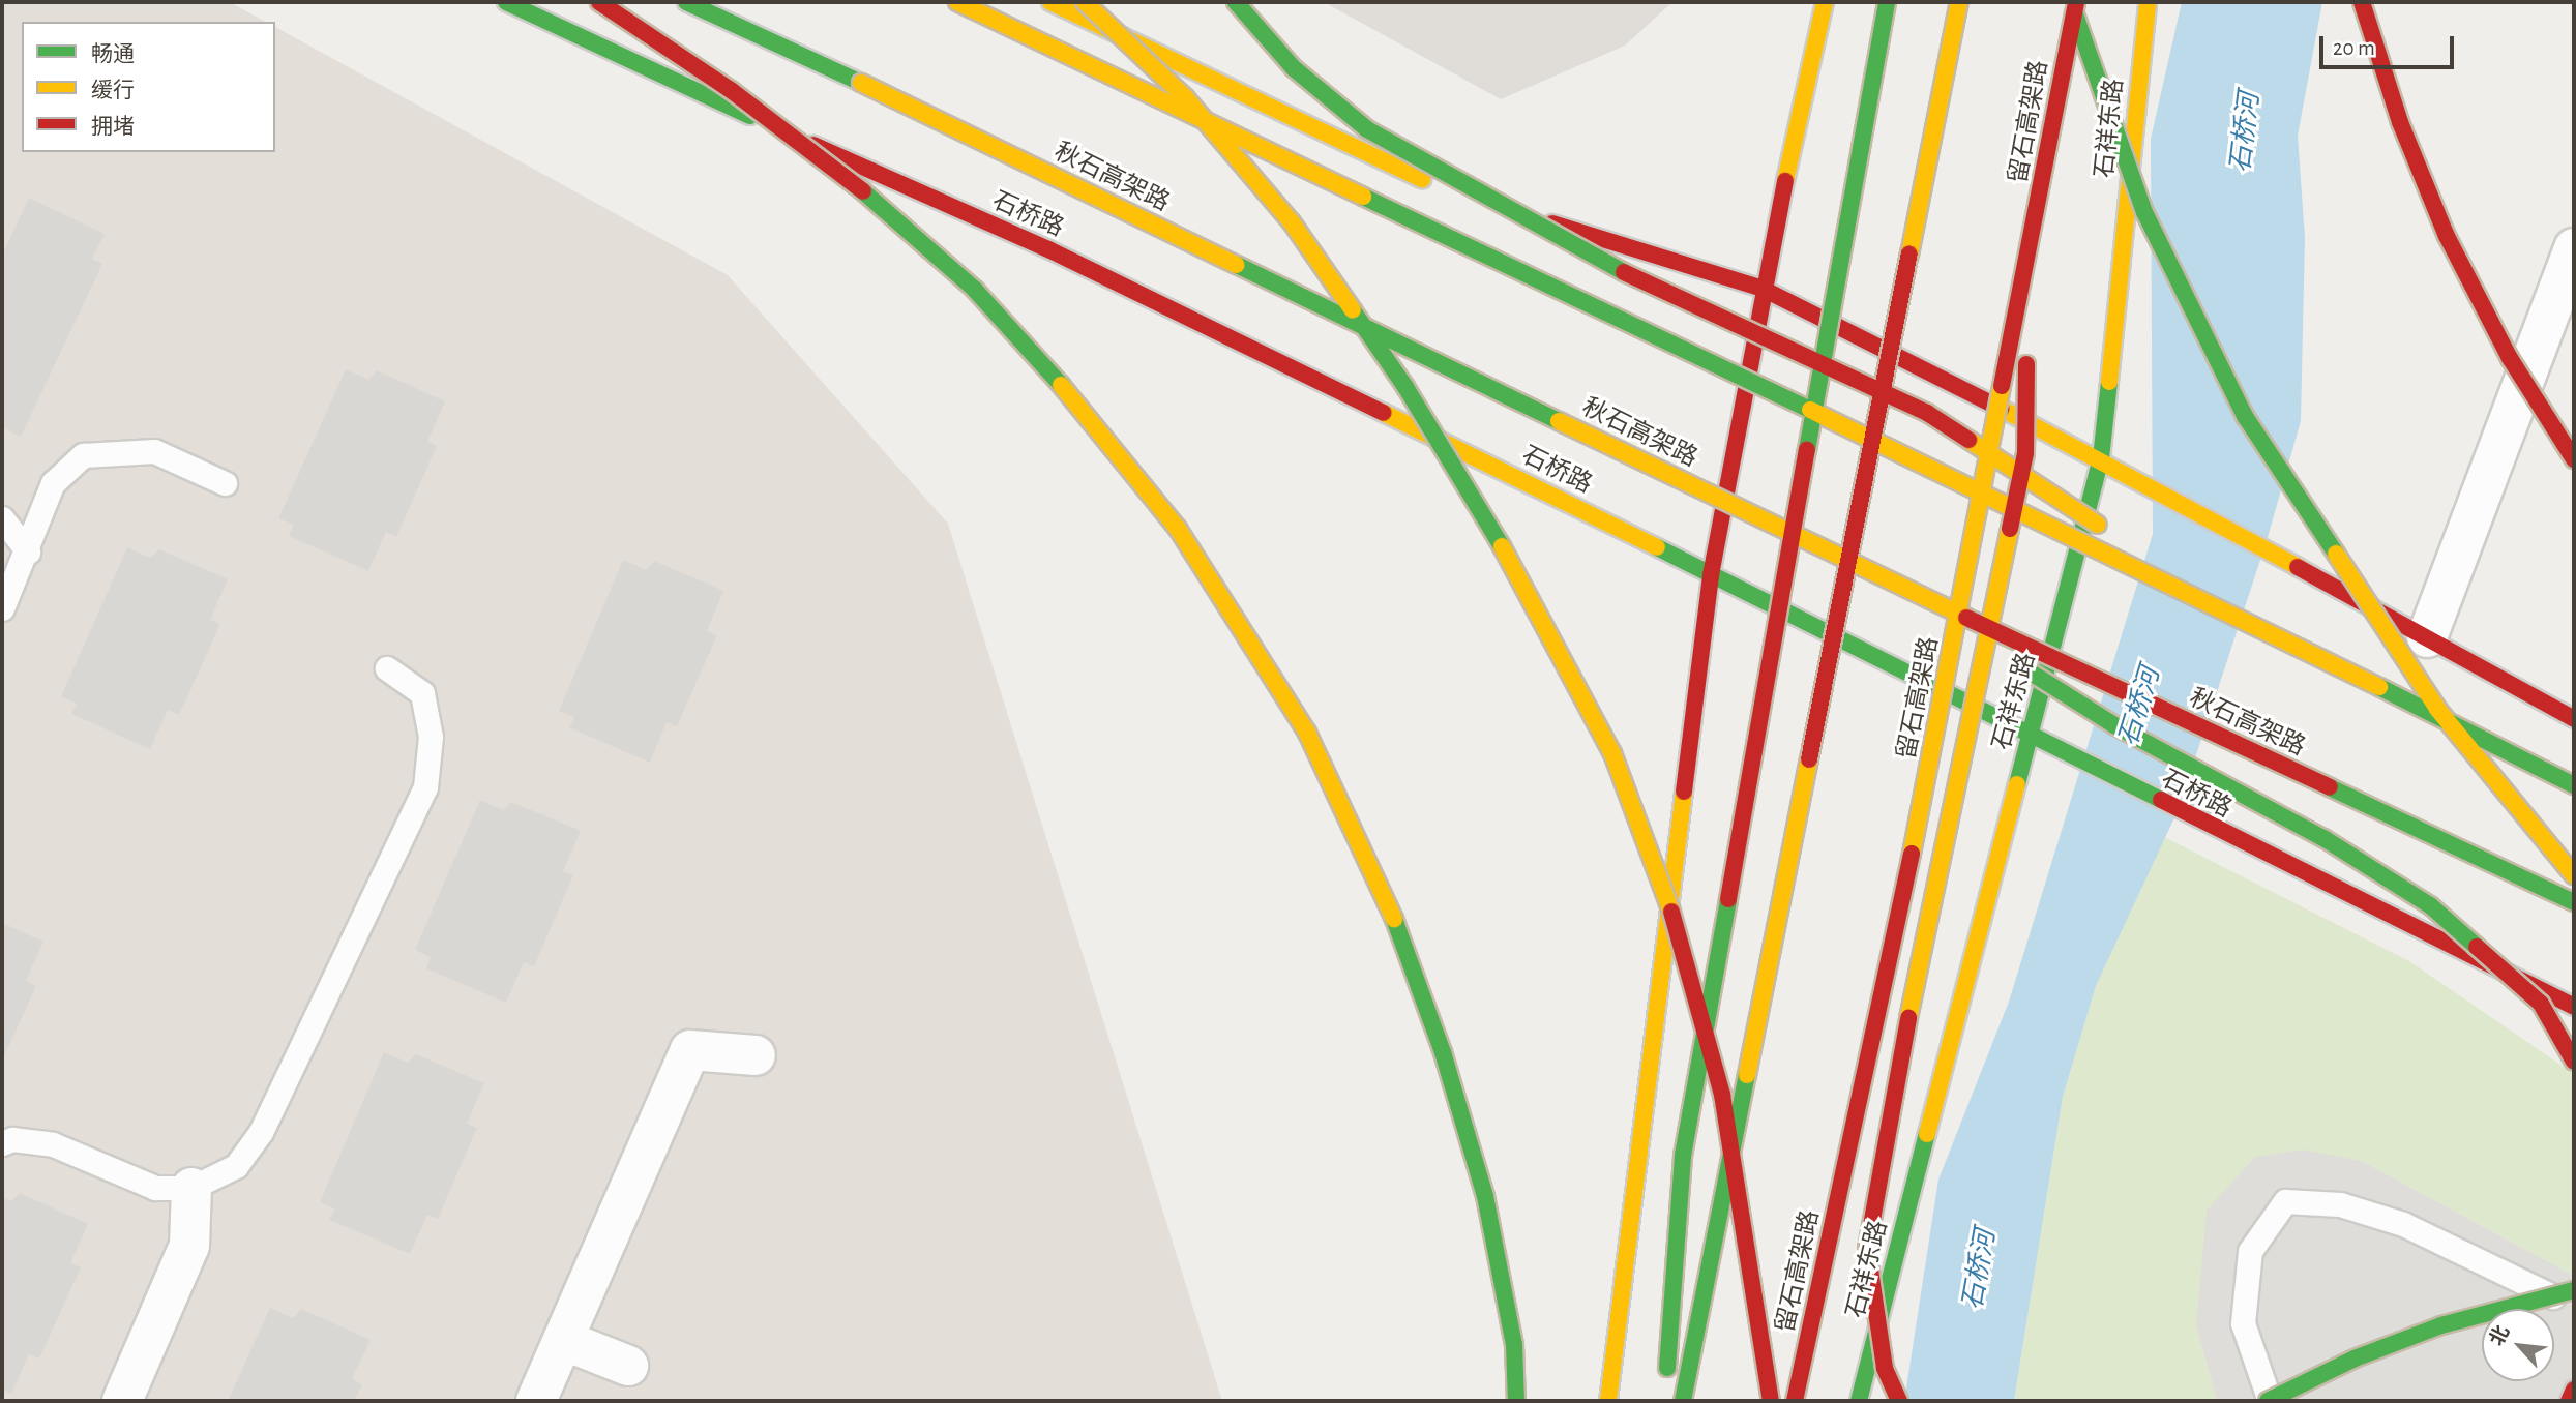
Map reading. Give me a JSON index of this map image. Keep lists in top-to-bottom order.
{
  "streets": {
    "main road": [
      "留石高架路",
      "石祥东路",
      "秋石高架路",
      "石桥路"
    ]
  },
  "crossings": [
    ["石祥东路", "石桥路"]
  ],
  "water": ["石桥河"],
  "legend": ["畅通", "缓行", "拥堵"],
  "scale_bar": "20 m",
  "north": "top left"
}
